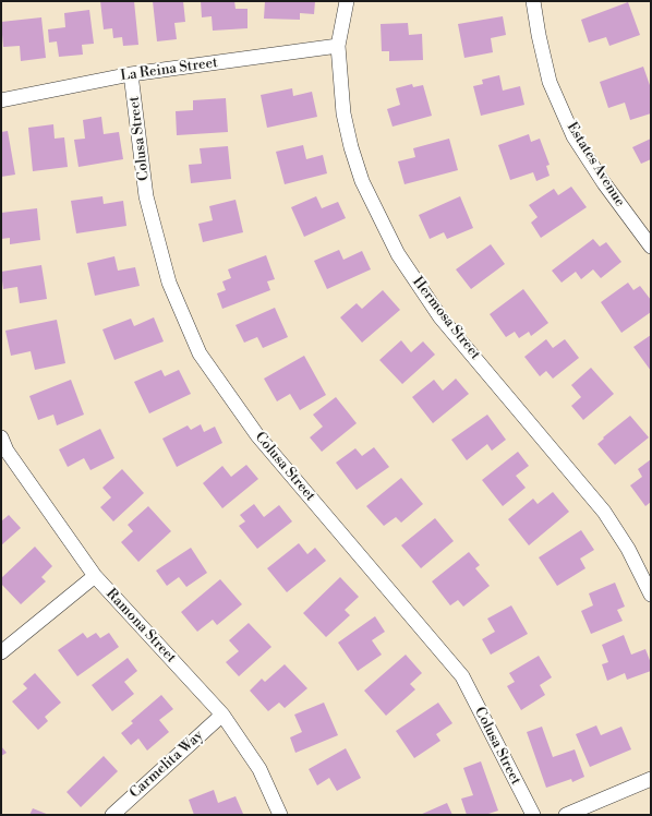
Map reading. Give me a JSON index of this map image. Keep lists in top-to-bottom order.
{
  "streets": {
    "street": [
      "La Reina Street",
      "Colusa Street",
      "Estates Avenue",
      "Hermosa Street",
      "Ramona Street",
      "Carmelita Way"
    ]
  },
  "crossings": [
    ["La Reina Street", "Colusa Street"],
    ["La Reina Street", "Hermosa Street"],
    ["Ramona Street", "Carmelita Way"]
  ]
}
